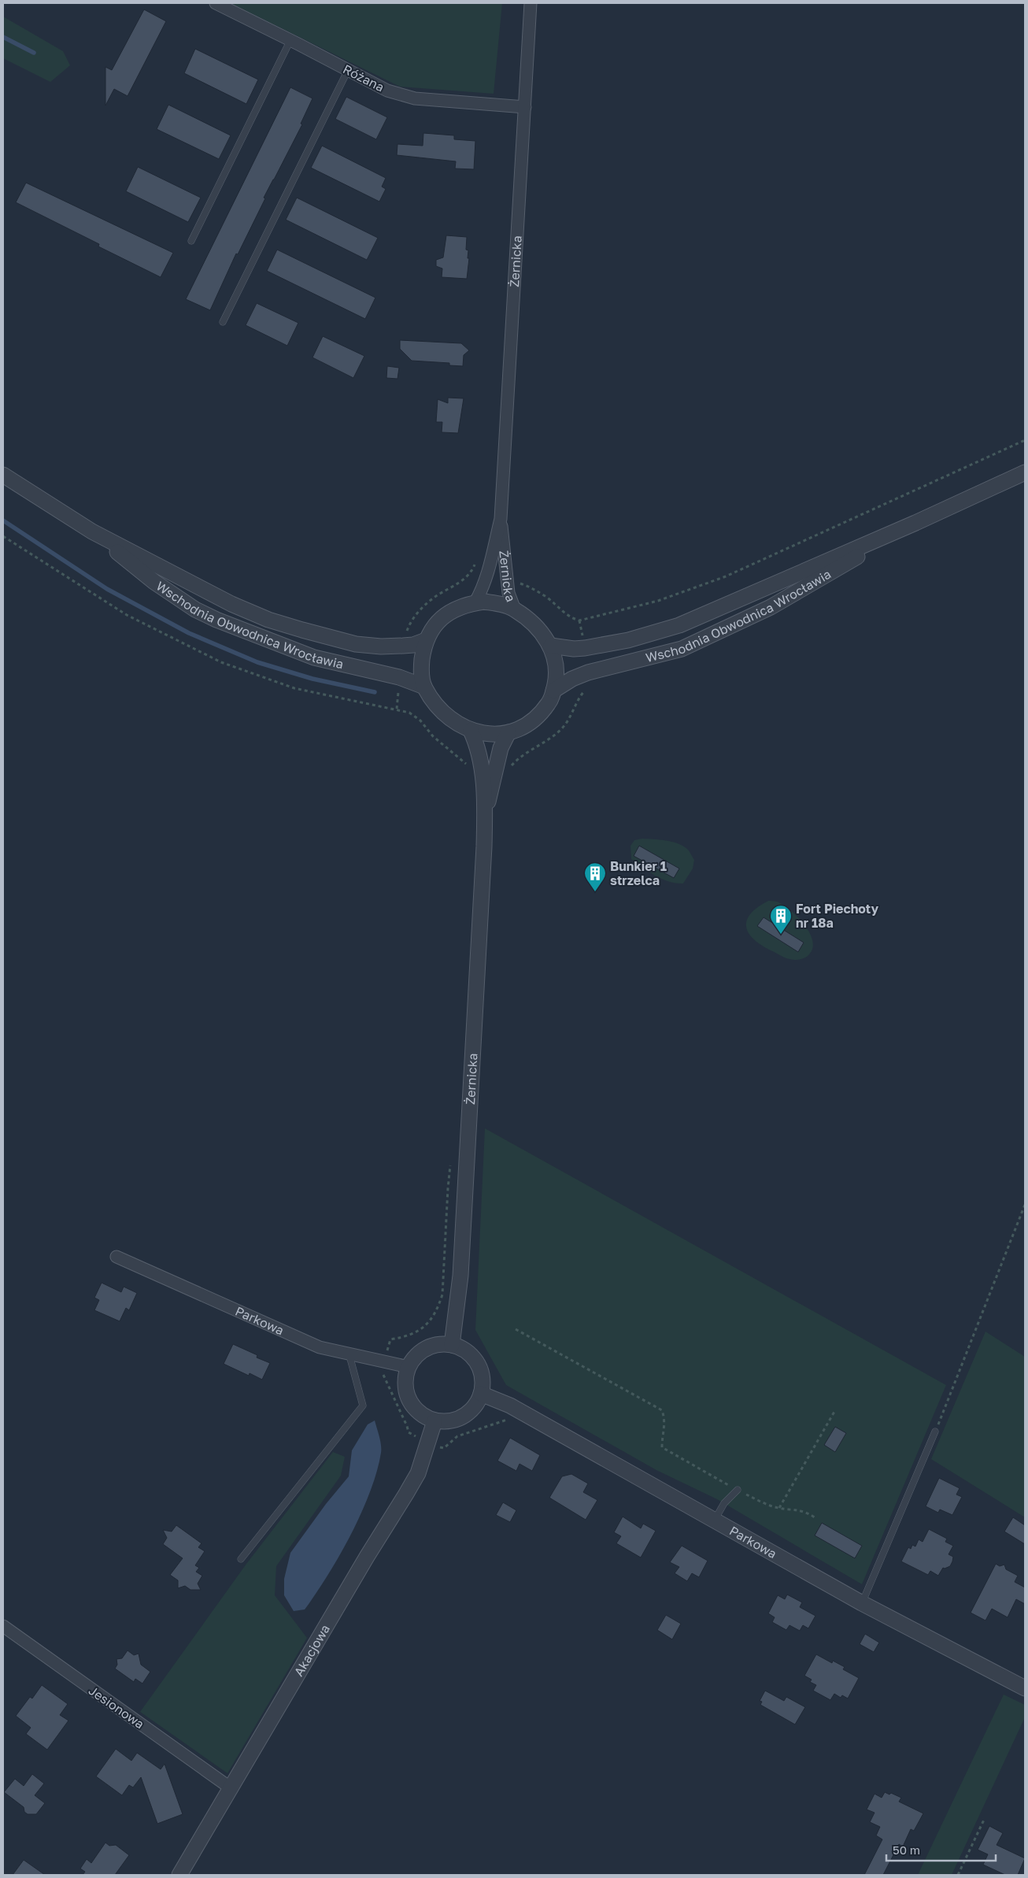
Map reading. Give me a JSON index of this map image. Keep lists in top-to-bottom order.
{
  "streets": {
    "street": [
      "Różana",
      "Żernicka",
      "Wschodnia Obwodnica Wrocławia",
      "Parkowa",
      "Akacjowa",
      "Jesionowa"
    ]
  },
  "crossings": [
    ["Różana", "Żernicka"],
    ["Żernicka", "Wschodnia Obwodnica Wrocławia"],
    ["Żernicka", "Parkowa"],
    ["Żernicka", "Akacjowa"],
    ["Parkowa", "Akacjowa"],
    ["Akacjowa", "Jesionowa"]
  ],
  "places": {
    "building": ["Bunkier 1 strzelca", "Fort Piechoty nr 18a"]
  },
  "scale_bar": "50 m"
}
